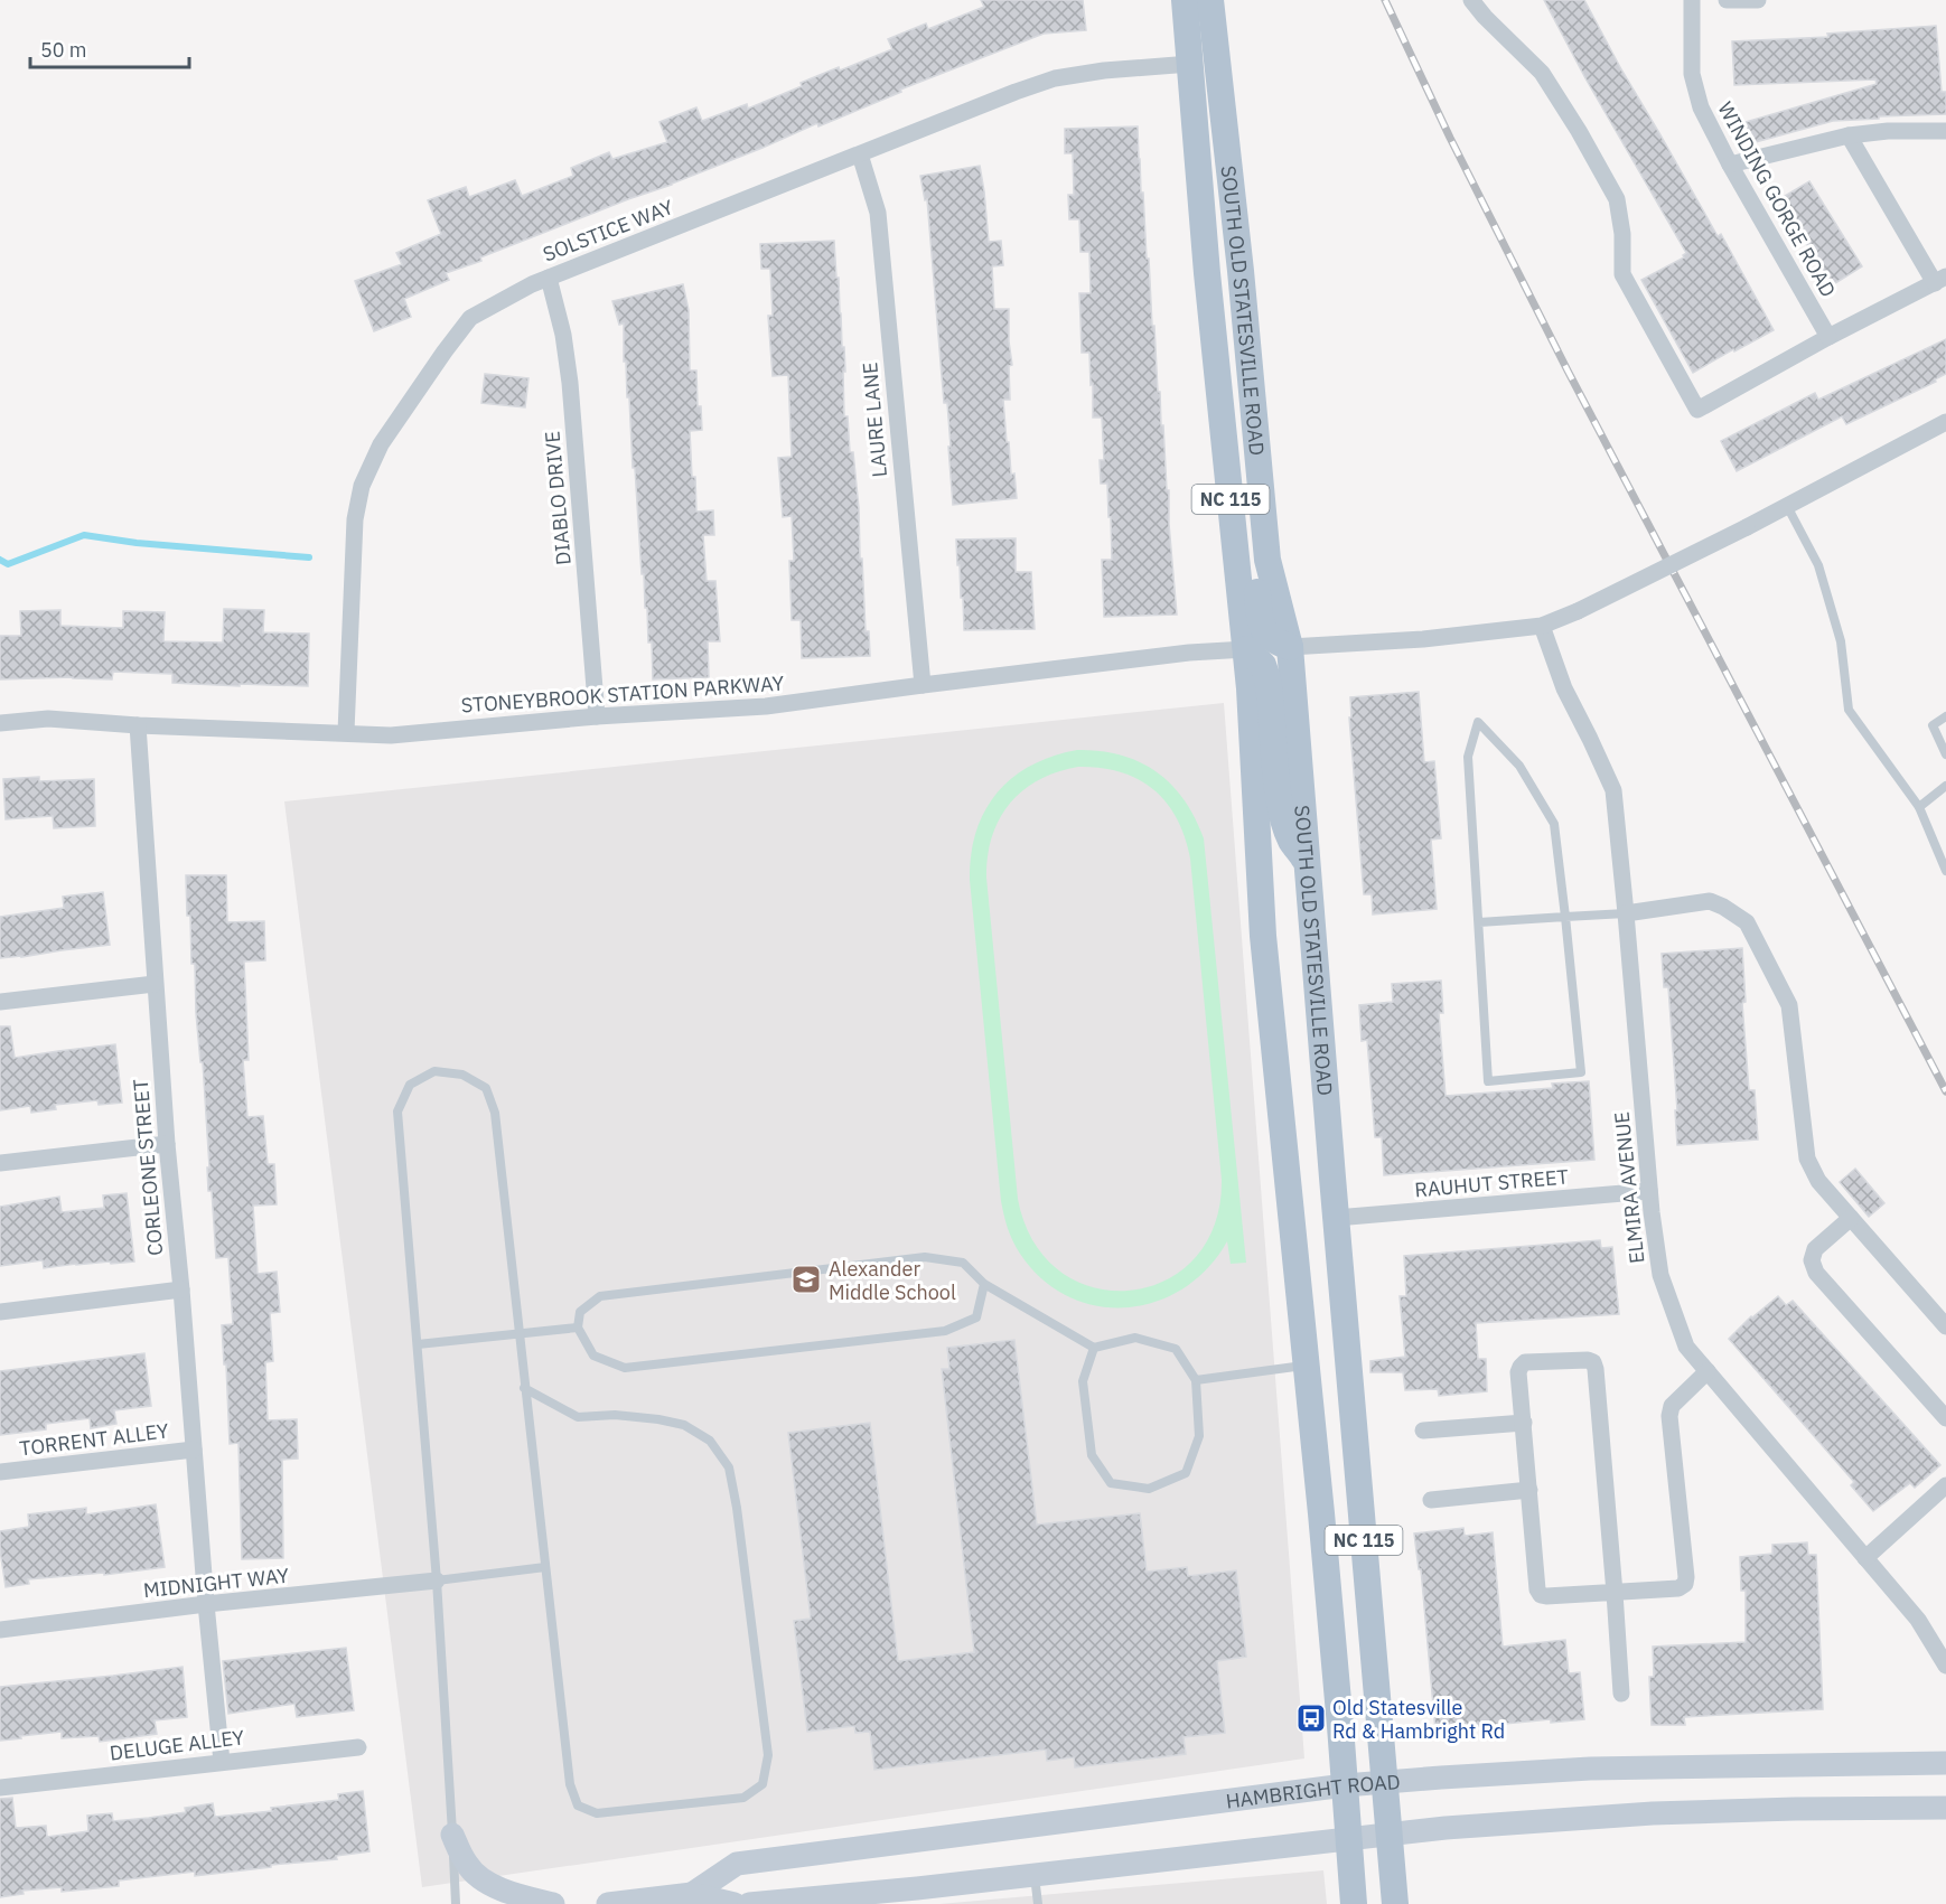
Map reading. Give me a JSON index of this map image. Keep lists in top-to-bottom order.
{
  "streets": {
    "main road": ["SOUTH OLD STATESVILLE ROAD", "NC 115", "HAMBRIGHT ROAD"],
    "street": [
      "WINDING GORGE ROAD",
      "SOLSTICE WAY",
      "LAURE LANE",
      "DIABLO DRIVE",
      "STONEYBROOK STATION PARKWAY",
      "CORLEONE STREET",
      "RAUHUT STREET",
      "ELMIRA AVENUE",
      "TORRENT ALLEY",
      "MIDNIGHT WAY",
      "DELUGE ALLEY"
    ]
  },
  "crossings": [
    ["SOLSTICE WAY", "SOUTH OLD STATESVILLE ROAD"],
    ["SOLSTICE WAY", "LAURE LANE"],
    ["SOLSTICE WAY", "DIABLO DRIVE"],
    ["SOLSTICE WAY", "STONEYBROOK STATION PARKWAY"],
    ["SOUTH OLD STATESVILLE ROAD", "STONEYBROOK STATION PARKWAY"],
    ["SOUTH OLD STATESVILLE ROAD", "RAUHUT STREET"],
    ["SOUTH OLD STATESVILLE ROAD", "HAMBRIGHT ROAD"],
    ["LAURE LANE", "STONEYBROOK STATION PARKWAY"],
    ["DIABLO DRIVE", "STONEYBROOK STATION PARKWAY"],
    ["STONEYBROOK STATION PARKWAY", "CORLEONE STREET"],
    ["CORLEONE STREET", "TORRENT ALLEY"],
    ["CORLEONE STREET", "MIDNIGHT WAY"],
    ["CORLEONE STREET", "DELUGE ALLEY"],
    ["RAUHUT STREET", "ELMIRA AVENUE"]
  ],
  "places": {
    "school or university": ["Alexander Middle School"],
    "bus stop": ["Old Statesville Rd & Hambright Rd"]
  },
  "scale_bar": "50 m"
}
